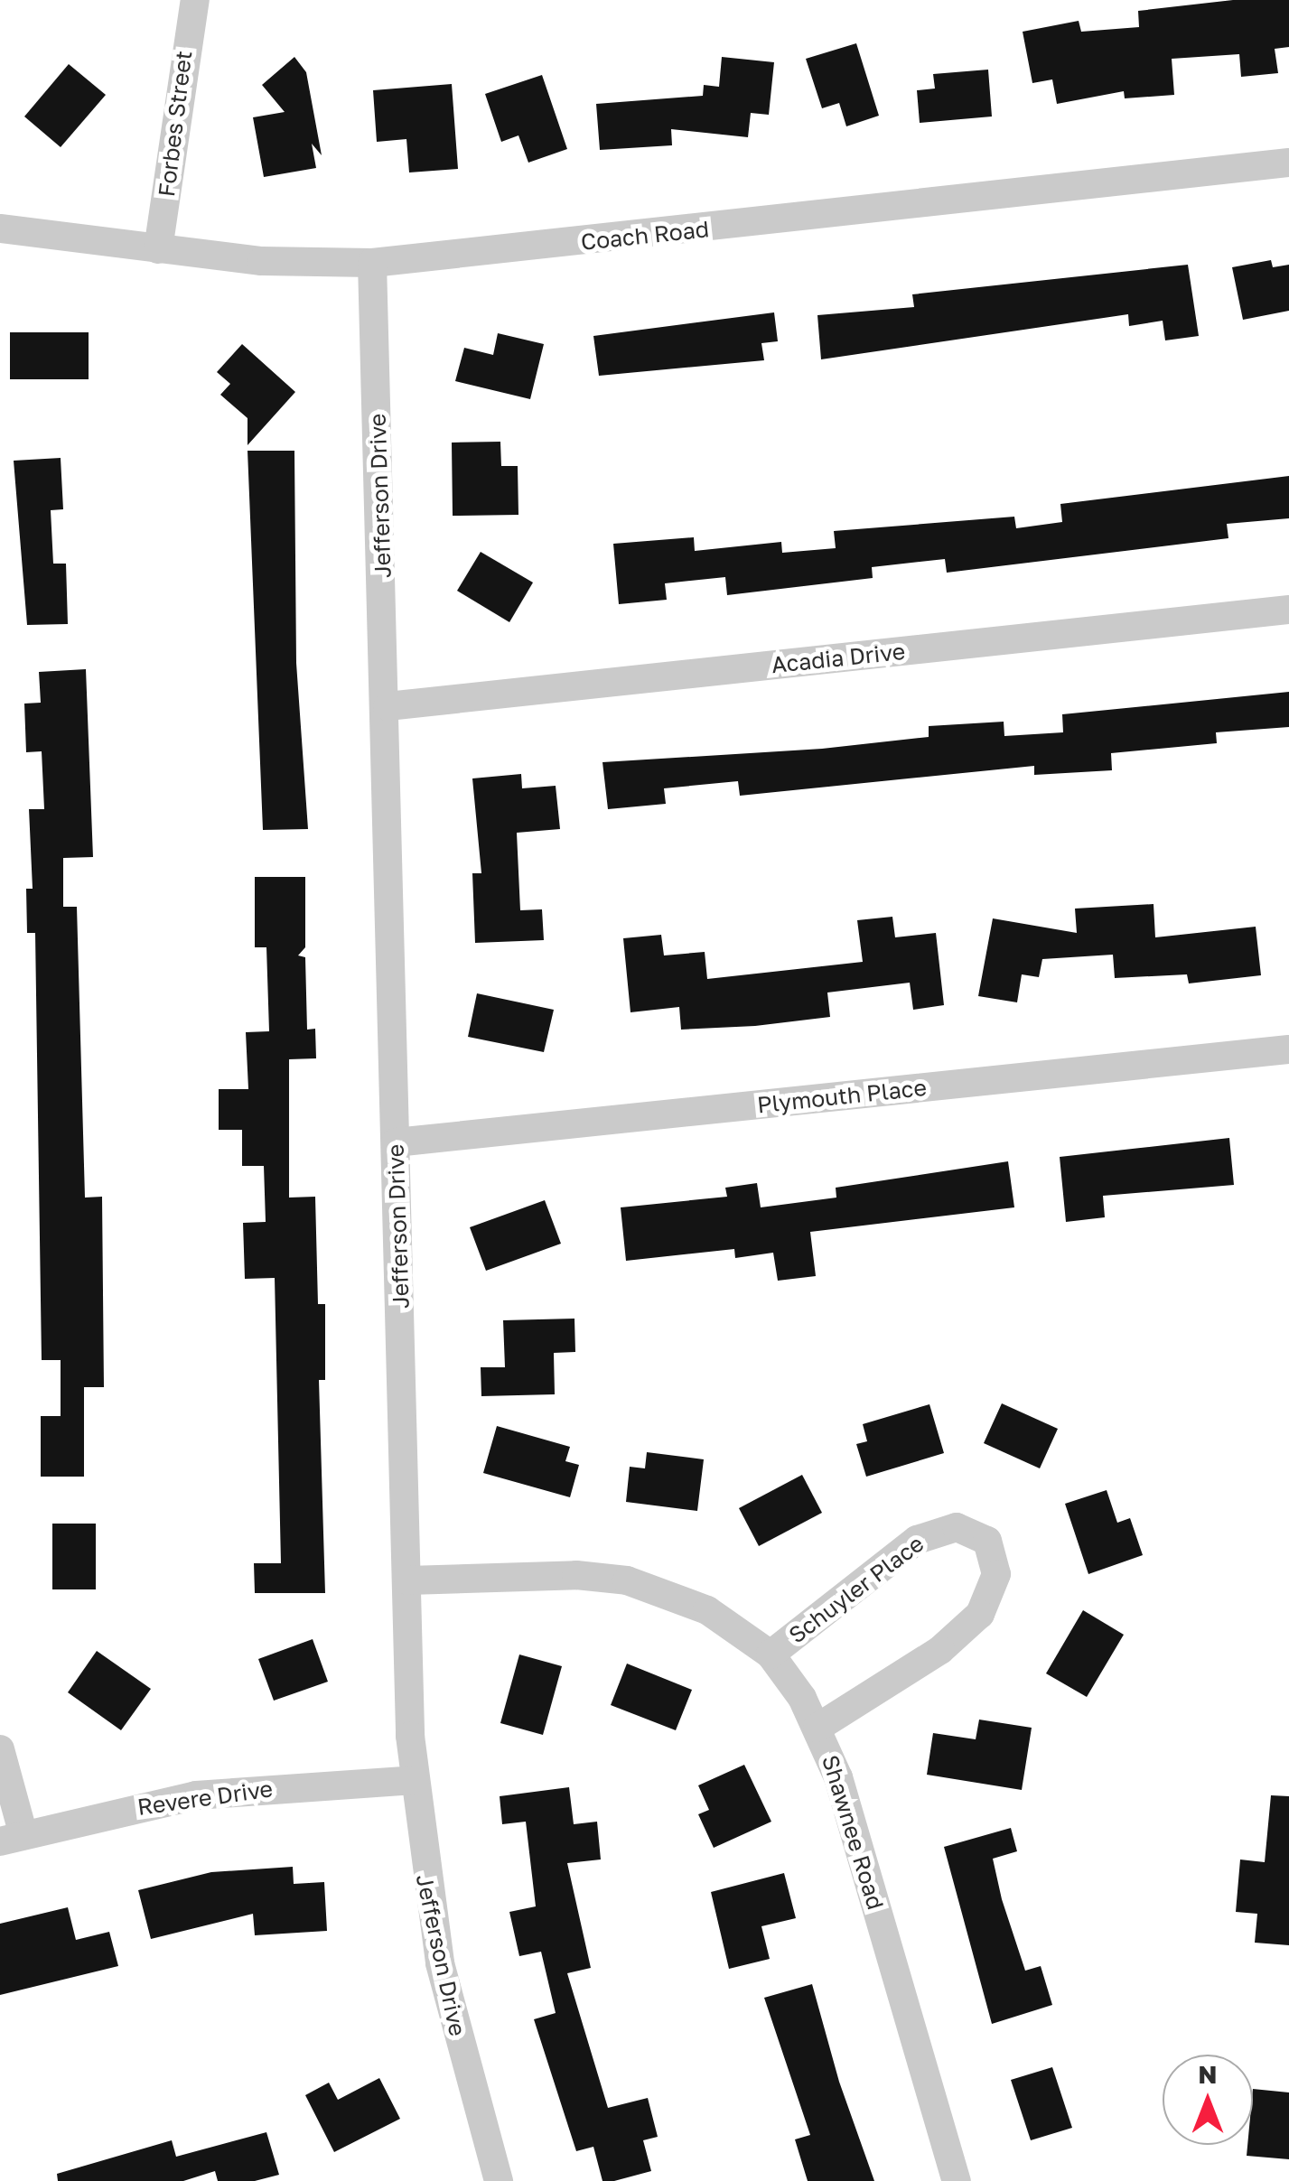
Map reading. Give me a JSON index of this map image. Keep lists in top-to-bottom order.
{
  "streets": {
    "street": [
      "Forbes Street",
      "Coach Road",
      "Jefferson Drive",
      "Acadia Drive",
      "Plymouth Place",
      "Schuyler Place",
      "Revere Drive",
      "Shawnee Road"
    ]
  },
  "crossings": [
    ["Forbes Street", "Coach Road"],
    ["Coach Road", "Jefferson Drive"],
    ["Jefferson Drive", "Acadia Drive"],
    ["Jefferson Drive", "Plymouth Place"],
    ["Jefferson Drive", "Revere Drive"],
    ["Jefferson Drive", "Shawnee Road"],
    ["Schuyler Place", "Shawnee Road"]
  ],
  "north": "top"
}
